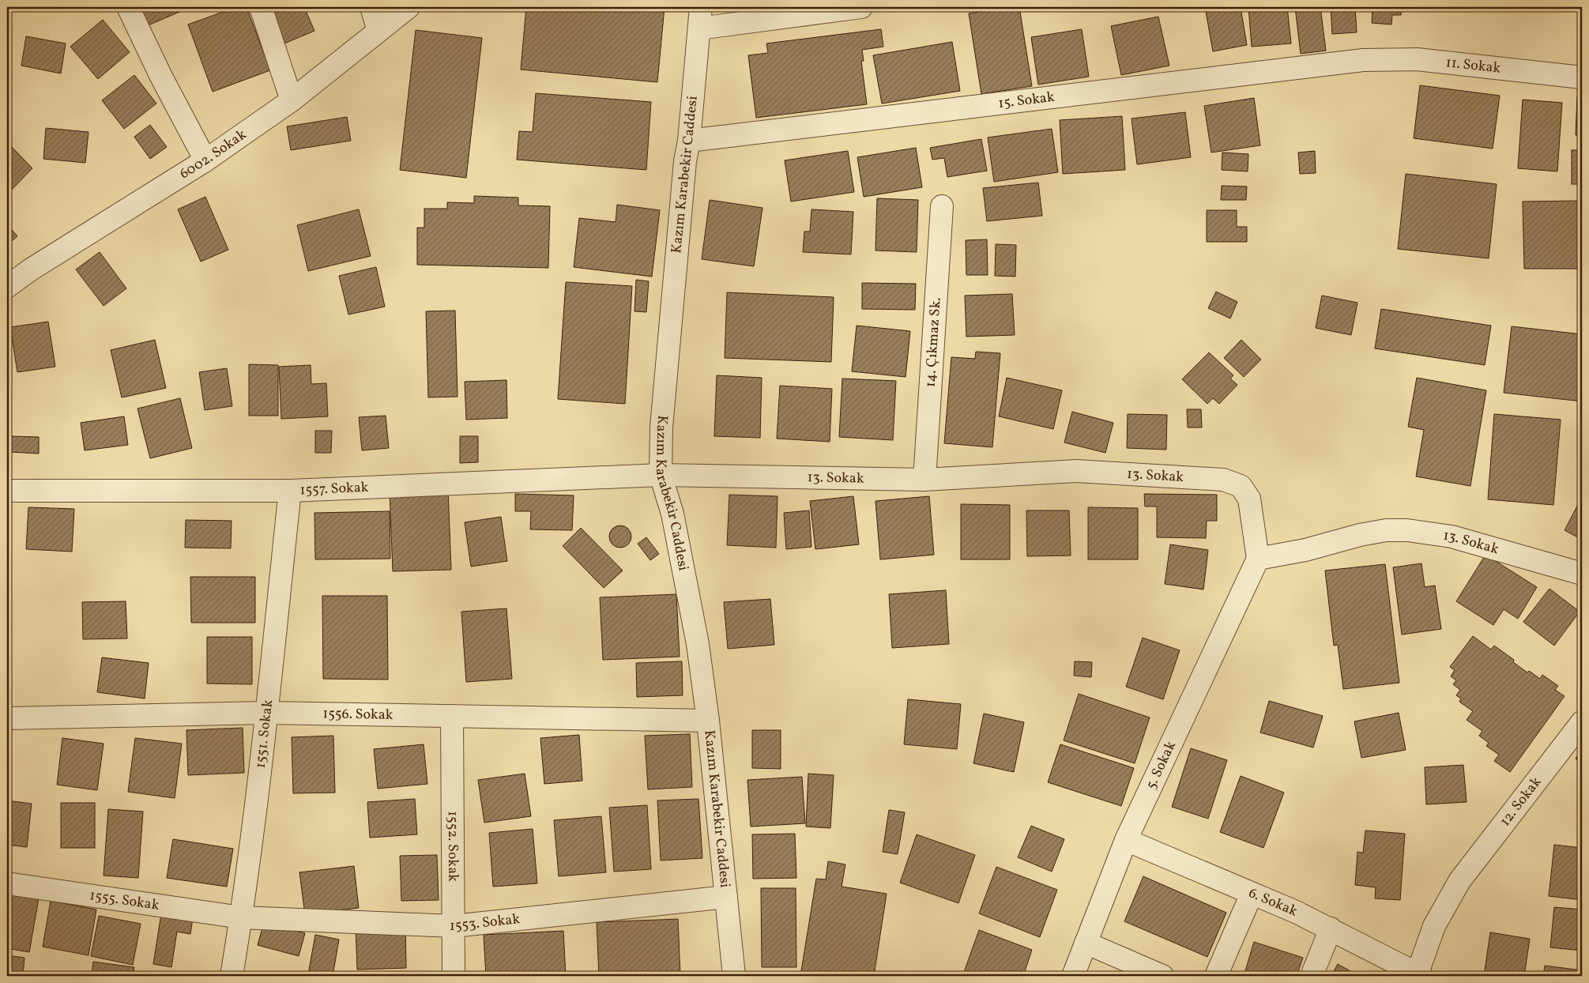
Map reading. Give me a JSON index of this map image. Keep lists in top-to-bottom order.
{
  "streets": {
    "street": [
      "11. Sokak",
      "15. Sokak",
      "6002. Sokak",
      "Kazım Karabekir Caddesi",
      "14. Çıkmaz Sk.",
      "13. Sokak",
      "1557. Sokak",
      "1556. Sokak",
      "1551. Sokak",
      "5. Sokak",
      "12. Sokak",
      "1552. Sokak",
      "1555. Sokak",
      "6. Sokak",
      "1553. Sokak"
    ]
  },
  "crossings": [
    ["11. Sokak", "15. Sokak"],
    ["15. Sokak", "Kazım Karabekir Caddesi"],
    ["Kazım Karabekir Caddesi", "13. Sokak"],
    ["Kazım Karabekir Caddesi", "1557. Sokak"],
    ["Kazım Karabekir Caddesi", "1556. Sokak"],
    ["Kazım Karabekir Caddesi", "1553. Sokak"],
    ["14. Çıkmaz Sk.", "13. Sokak"],
    ["13. Sokak", "1557. Sokak"],
    ["13. Sokak", "5. Sokak"],
    ["1557. Sokak", "1551. Sokak"],
    ["1556. Sokak", "1551. Sokak"],
    ["1556. Sokak", "1552. Sokak"],
    ["1551. Sokak", "1555. Sokak"],
    ["1551. Sokak", "1553. Sokak"],
    ["5. Sokak", "6. Sokak"],
    ["12. Sokak", "6. Sokak"],
    ["1552. Sokak", "1553. Sokak"],
    ["1555. Sokak", "1553. Sokak"]
  ]
}
